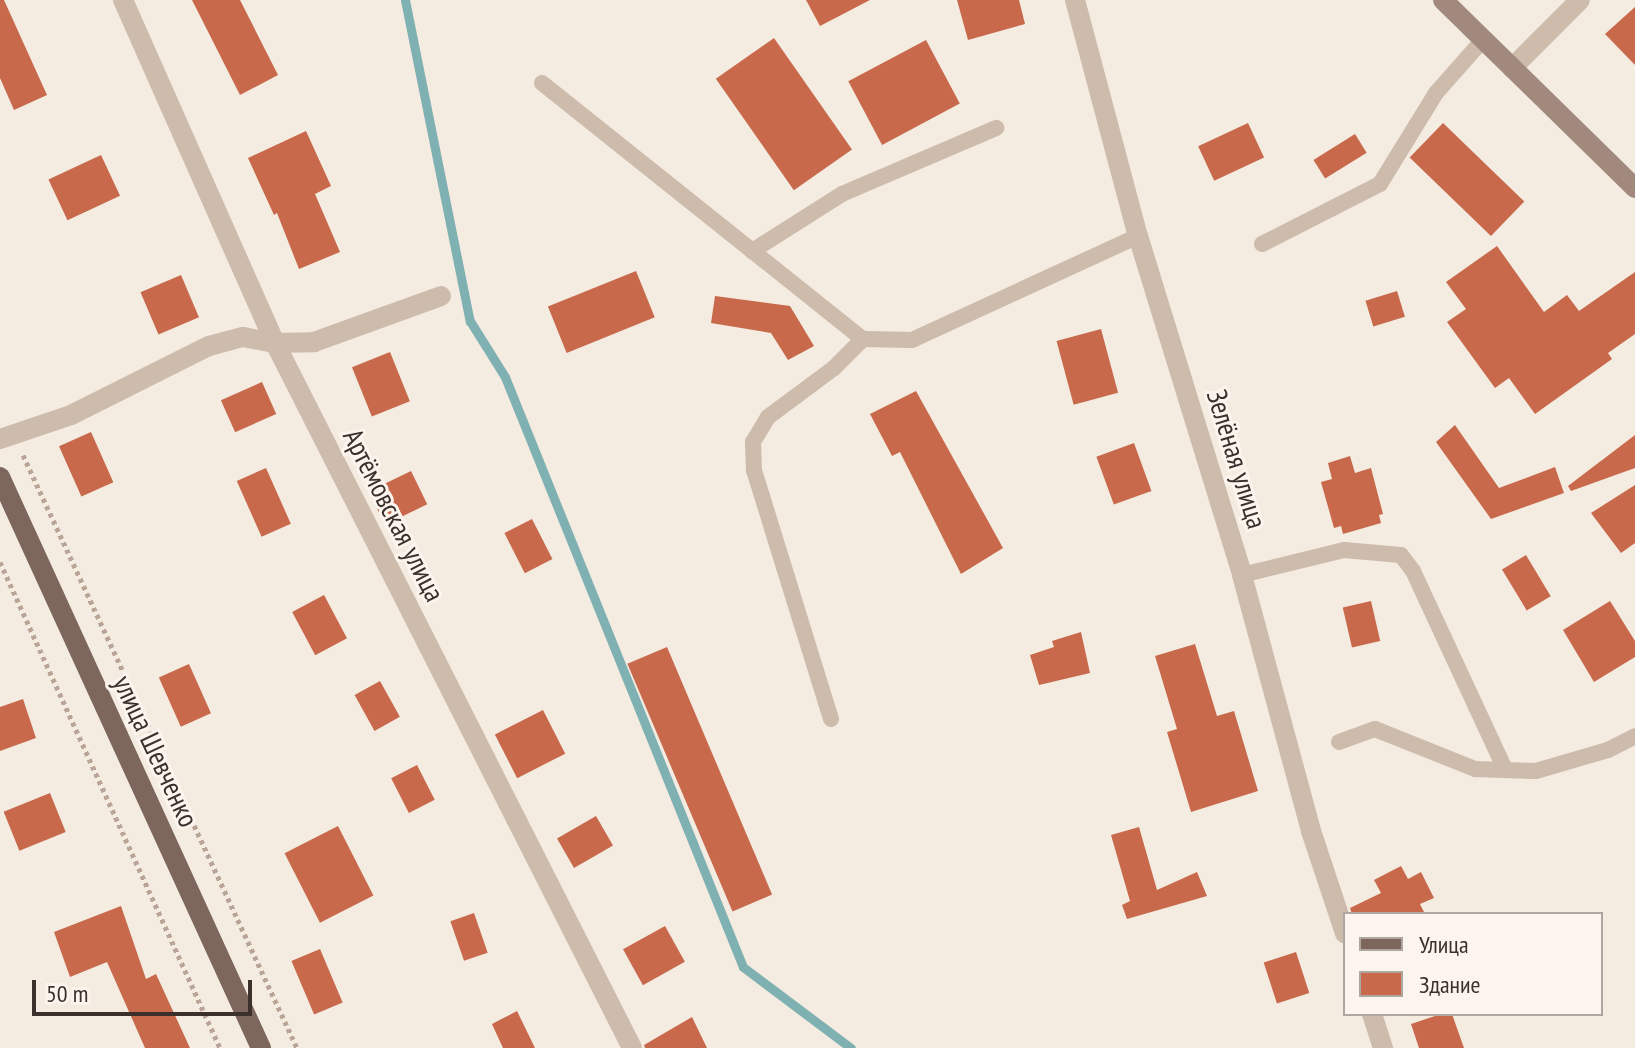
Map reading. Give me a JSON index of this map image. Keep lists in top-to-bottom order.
{
  "streets": {
    "main road": ["улица Шевченко"],
    "street": ["Зелёная улица", "Артёмовская улица"]
  },
  "legend": ["Улица", "Здание"],
  "scale_bar": "50 m"
}
